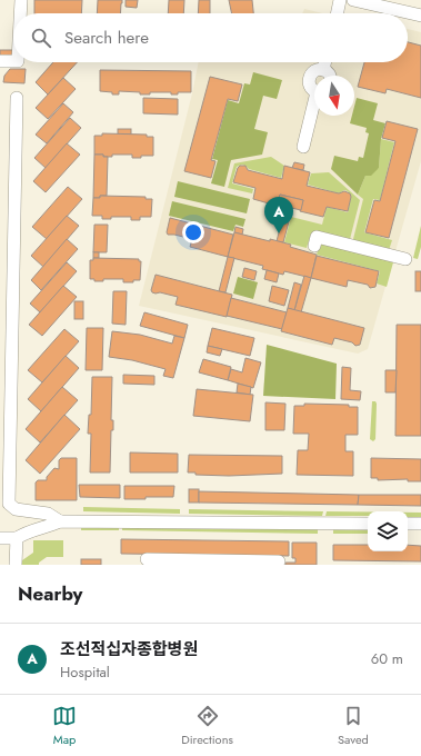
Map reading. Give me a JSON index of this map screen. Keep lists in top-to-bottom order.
{
  "north": "bottom",
  "page": {
    "search": "Search here",
    "pins": "A",
    "heading": "Nearby",
    "list": [
      {
        "mark": "A",
        "name": "조선적십자종합병원",
        "note": "Hospital",
        "value": "60 m"
      }
    ],
    "nav": ["Map", "Directions", "Saved"]
  }
}
